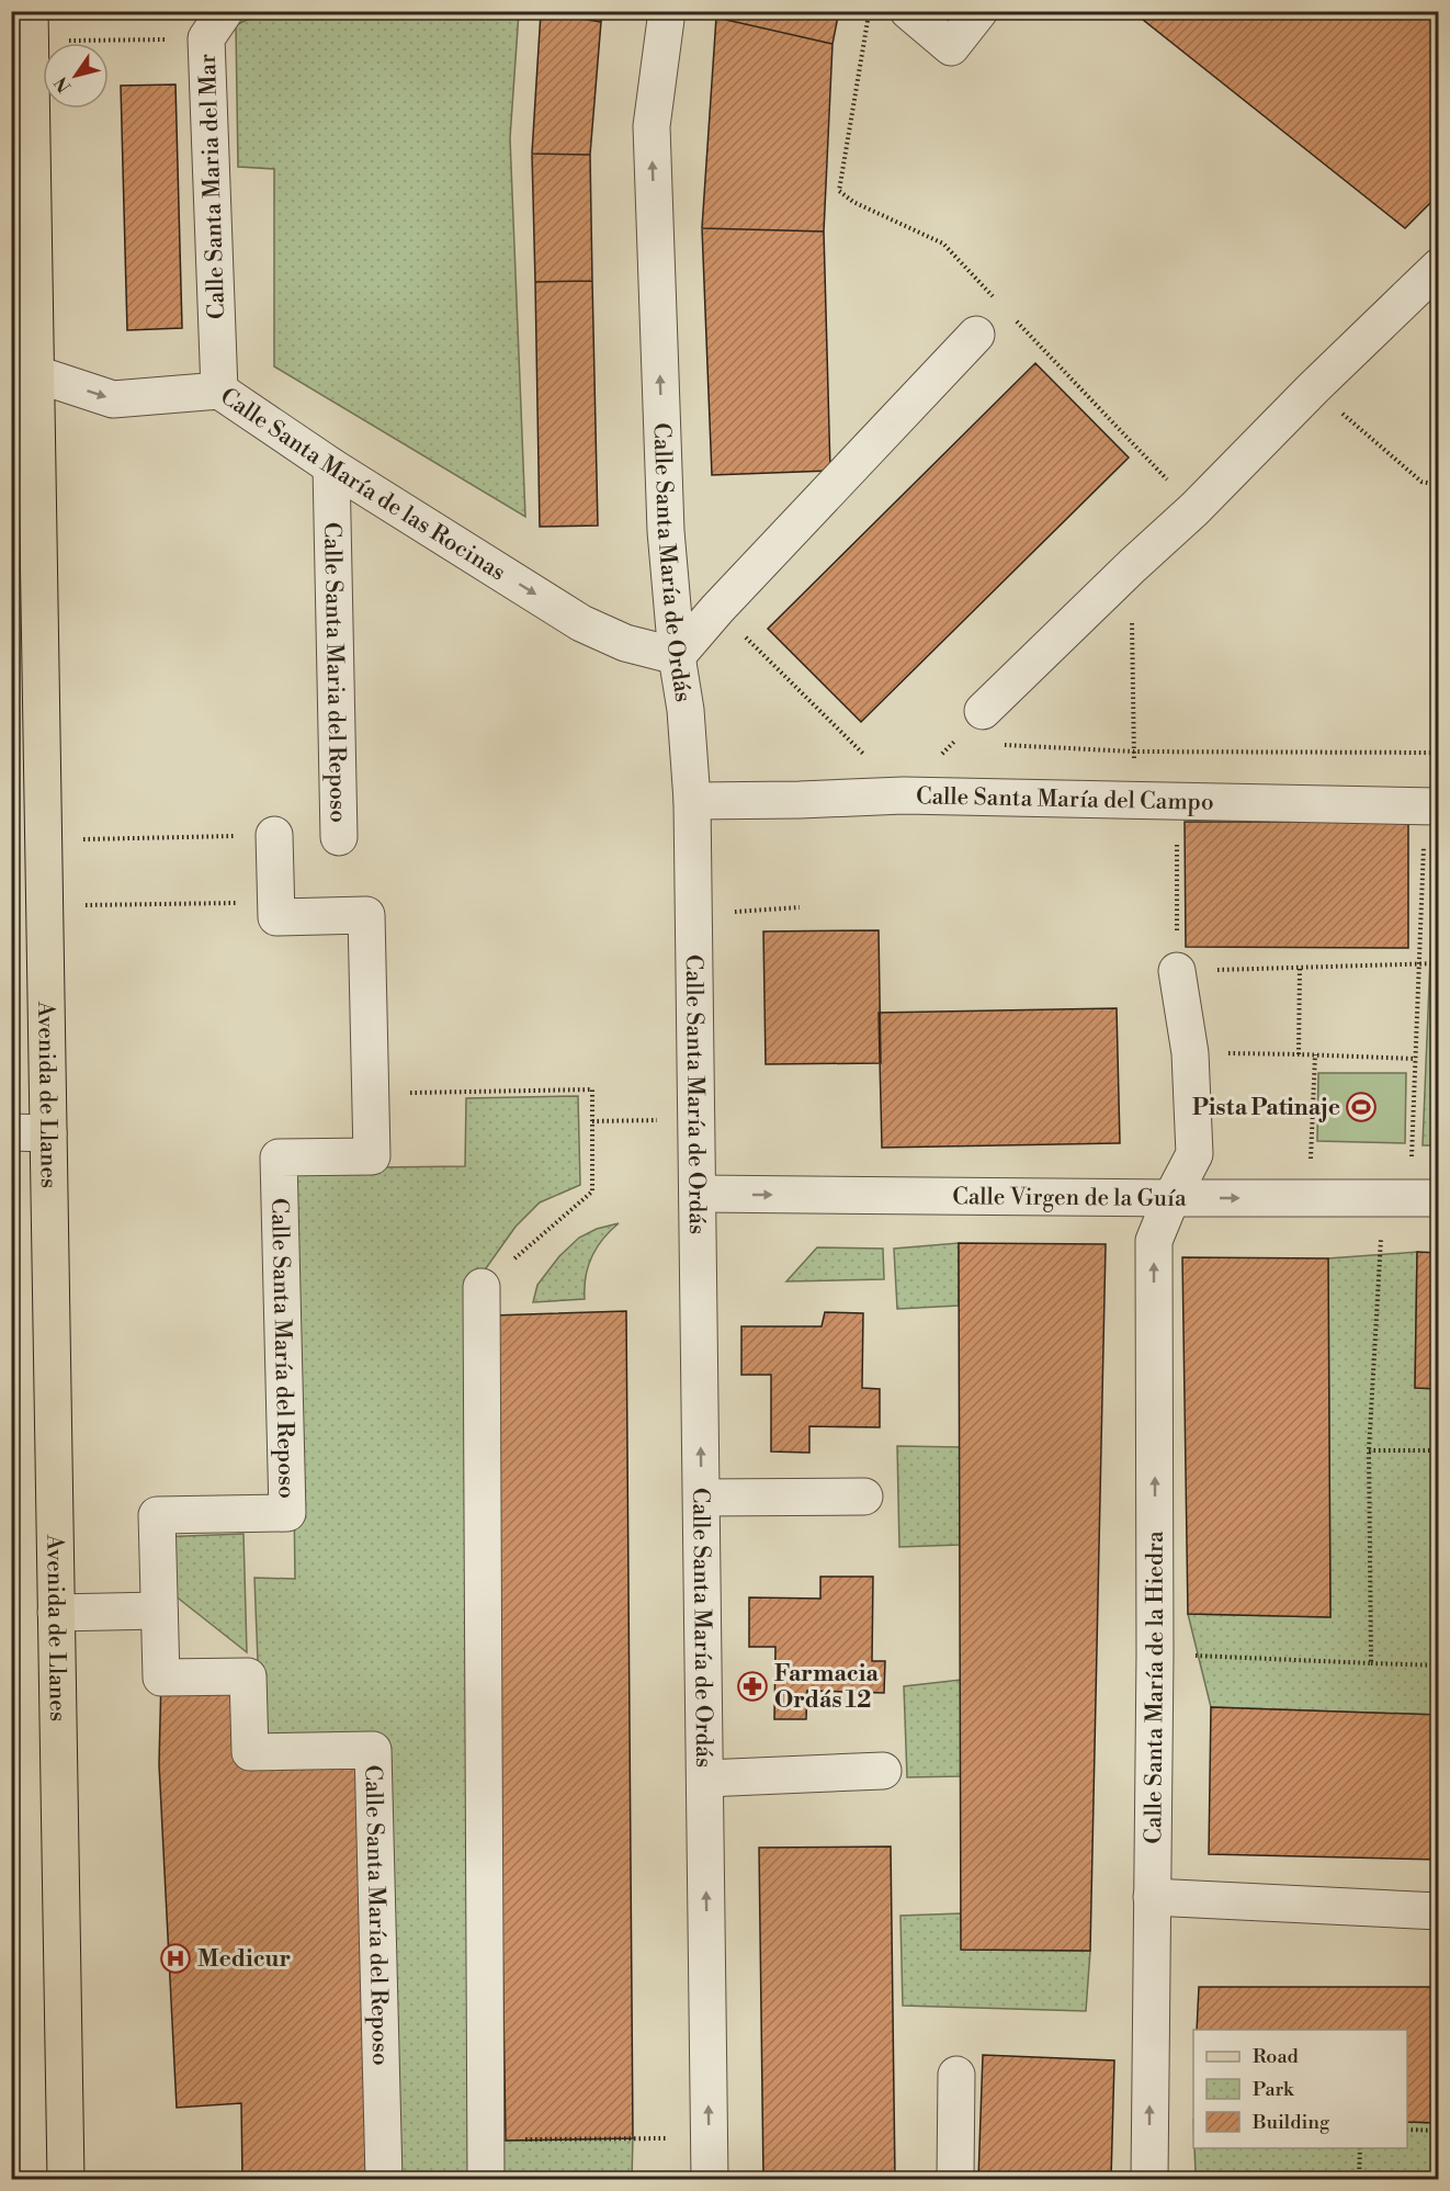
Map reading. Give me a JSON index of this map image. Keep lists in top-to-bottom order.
{
  "streets": {
    "main road": ["Avenida de Llanes"],
    "street": [
      "Calle Santa Maria del Mar",
      "Calle Santa María de las Rocinas",
      "Calle Santa María de Ordás",
      "Calle Santa Maria del Reposo",
      "Calle Santa María del Campo",
      "Calle Virgen de la Guía",
      "Calle Santa María del Reposo",
      "Calle Santa María de la Hiedra"
    ]
  },
  "crossings": [
    ["Calle Santa Maria del Mar", "Calle Santa María de las Rocinas"],
    ["Calle Santa Maria del Mar", "Avenida de Llanes"],
    ["Calle Santa María de las Rocinas", "Calle Santa María de Ordás"],
    ["Calle Santa María de las Rocinas", "Calle Santa Maria del Reposo"],
    ["Calle Santa María de las Rocinas", "Avenida de Llanes"],
    ["Calle Santa María de Ordás", "Calle Santa María del Campo"],
    ["Calle Santa María de Ordás", "Calle Virgen de la Guía"],
    ["Calle Virgen de la Guía", "Calle Santa María de la Hiedra"]
  ],
  "one_way": ["Calle Santa María de las Rocinas", "Calle Virgen de la Guía", "Calle Santa María de la Hiedra"],
  "places": {
    "sports": ["Pista Patinaje"],
    "pharmacy": ["Farmacia Ordás 12"],
    "hospital": ["Medicur"]
  },
  "legend": ["Road", "Park", "Building"],
  "north": "bottom left"
}
